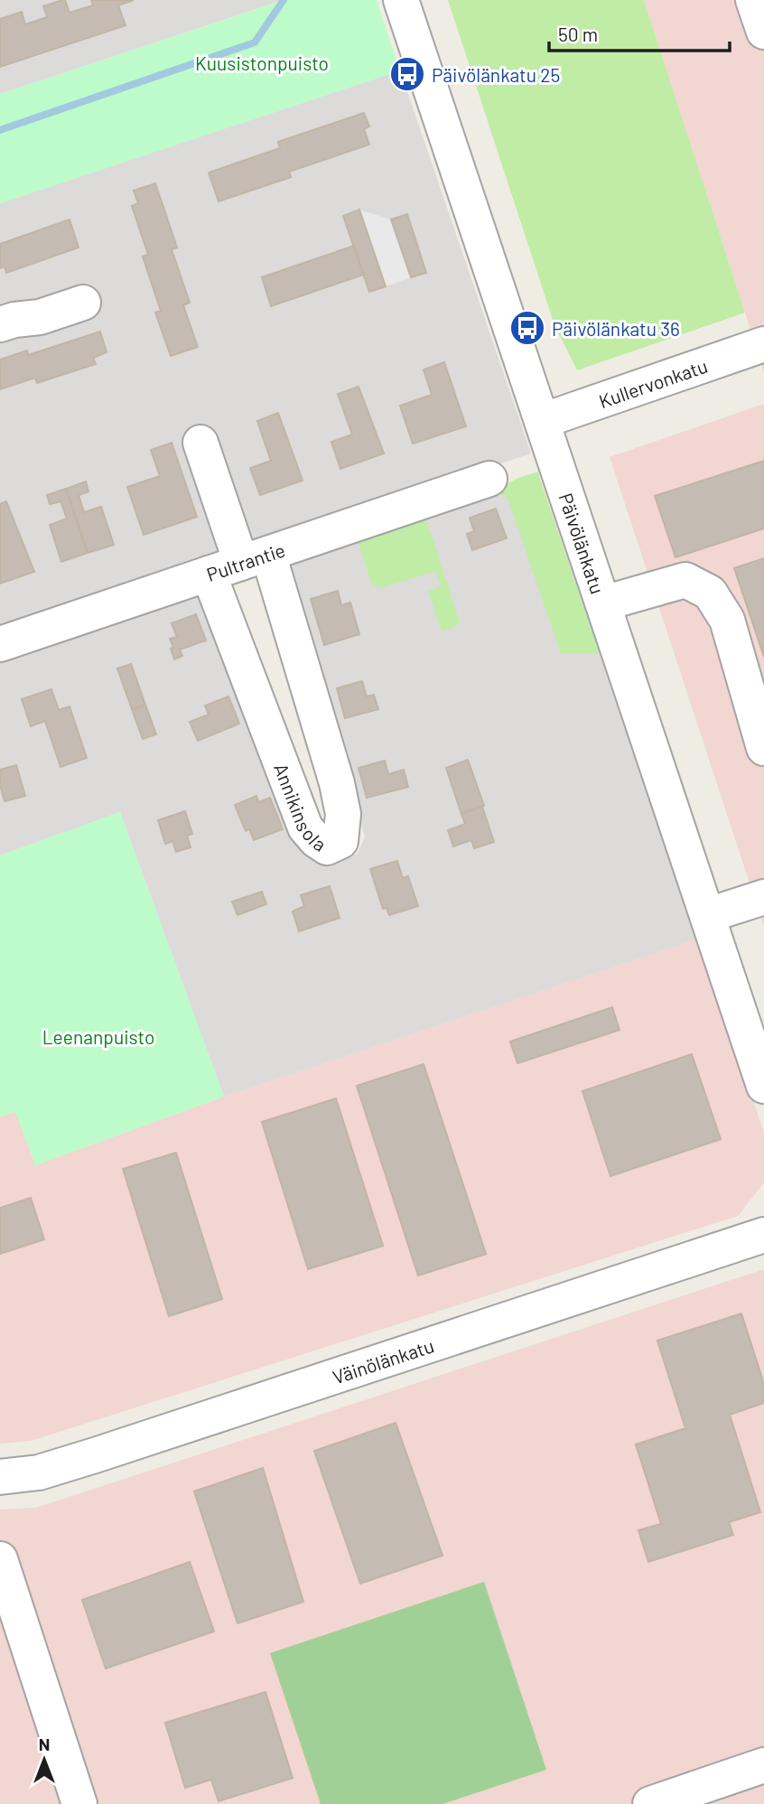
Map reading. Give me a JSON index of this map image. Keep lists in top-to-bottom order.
{
  "streets": {
    "street": [
      "Kullervonkatu",
      "Päivölänkatu",
      "Pultrantie",
      "Annikinsola",
      "Väinölänkatu"
    ]
  },
  "crossings": [
    ["Kullervonkatu", "Päivölänkatu"],
    ["Pultrantie", "Annikinsola"]
  ],
  "parks": ["Kuusistonpuisto", "Leenanpuisto"],
  "places": {
    "bus stop": ["Päivölänkatu 25", "Päivölänkatu 36"]
  },
  "scale_bar": "50 m",
  "north": "top"
}
